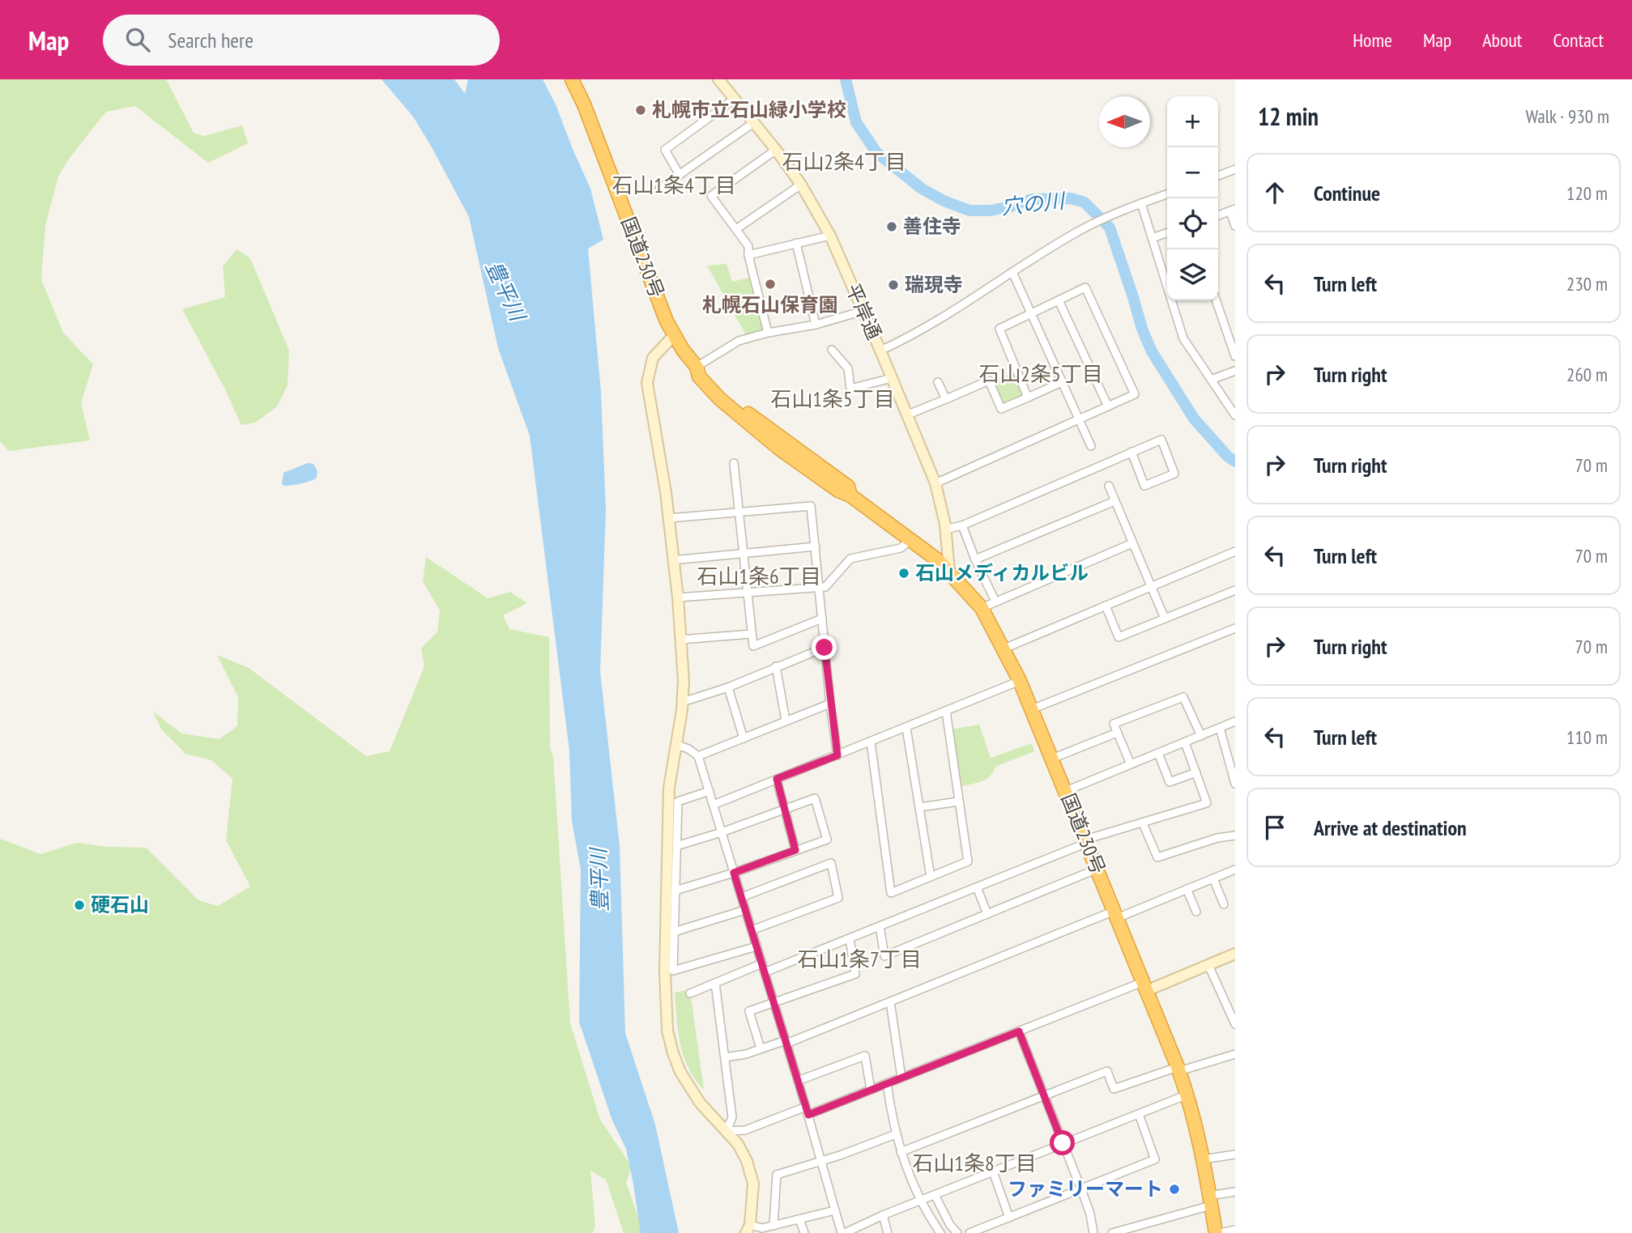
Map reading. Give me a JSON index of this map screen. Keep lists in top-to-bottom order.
{
  "streets": {
    "highway": ["国道230号"],
    "street": ["平岸通"]
  },
  "crossings": [
    ["国道230号", "平岸通"]
  ],
  "districts": [
    "石山2条4丁目",
    "石山1条4丁目",
    "石山2条5丁目",
    "石山1条5丁目",
    "石山1条6丁目",
    "石山1条7丁目",
    "石山1条8丁目"
  ],
  "water": ["穴の川", "豊平川"],
  "places": [
    "札幌市立石山緑小学校",
    "善住寺",
    "札幌石山保育園",
    "瑞現寺",
    "石山メディカルビル",
    "硬石山",
    "ファミリーマート"
  ],
  "north": "left",
  "page": {
    "header": "Map",
    "search": "Search here",
    "nav": [
      "Home",
      "Map",
      "About",
      "Contact"
    ],
    "heading": ["12 min", "Walk · 930 m"],
    "map_buttons": ["+", "−"],
    "list": [
      ["Continue", "120 m"],
      ["Turn left", "230 m"],
      ["Turn right", "260 m"],
      ["Turn right", "70 m"],
      ["Turn left", "70 m"],
      ["Turn right", "70 m"],
      ["Turn left", "110 m"],
      "Arrive at destination"
    ]
  }
}
